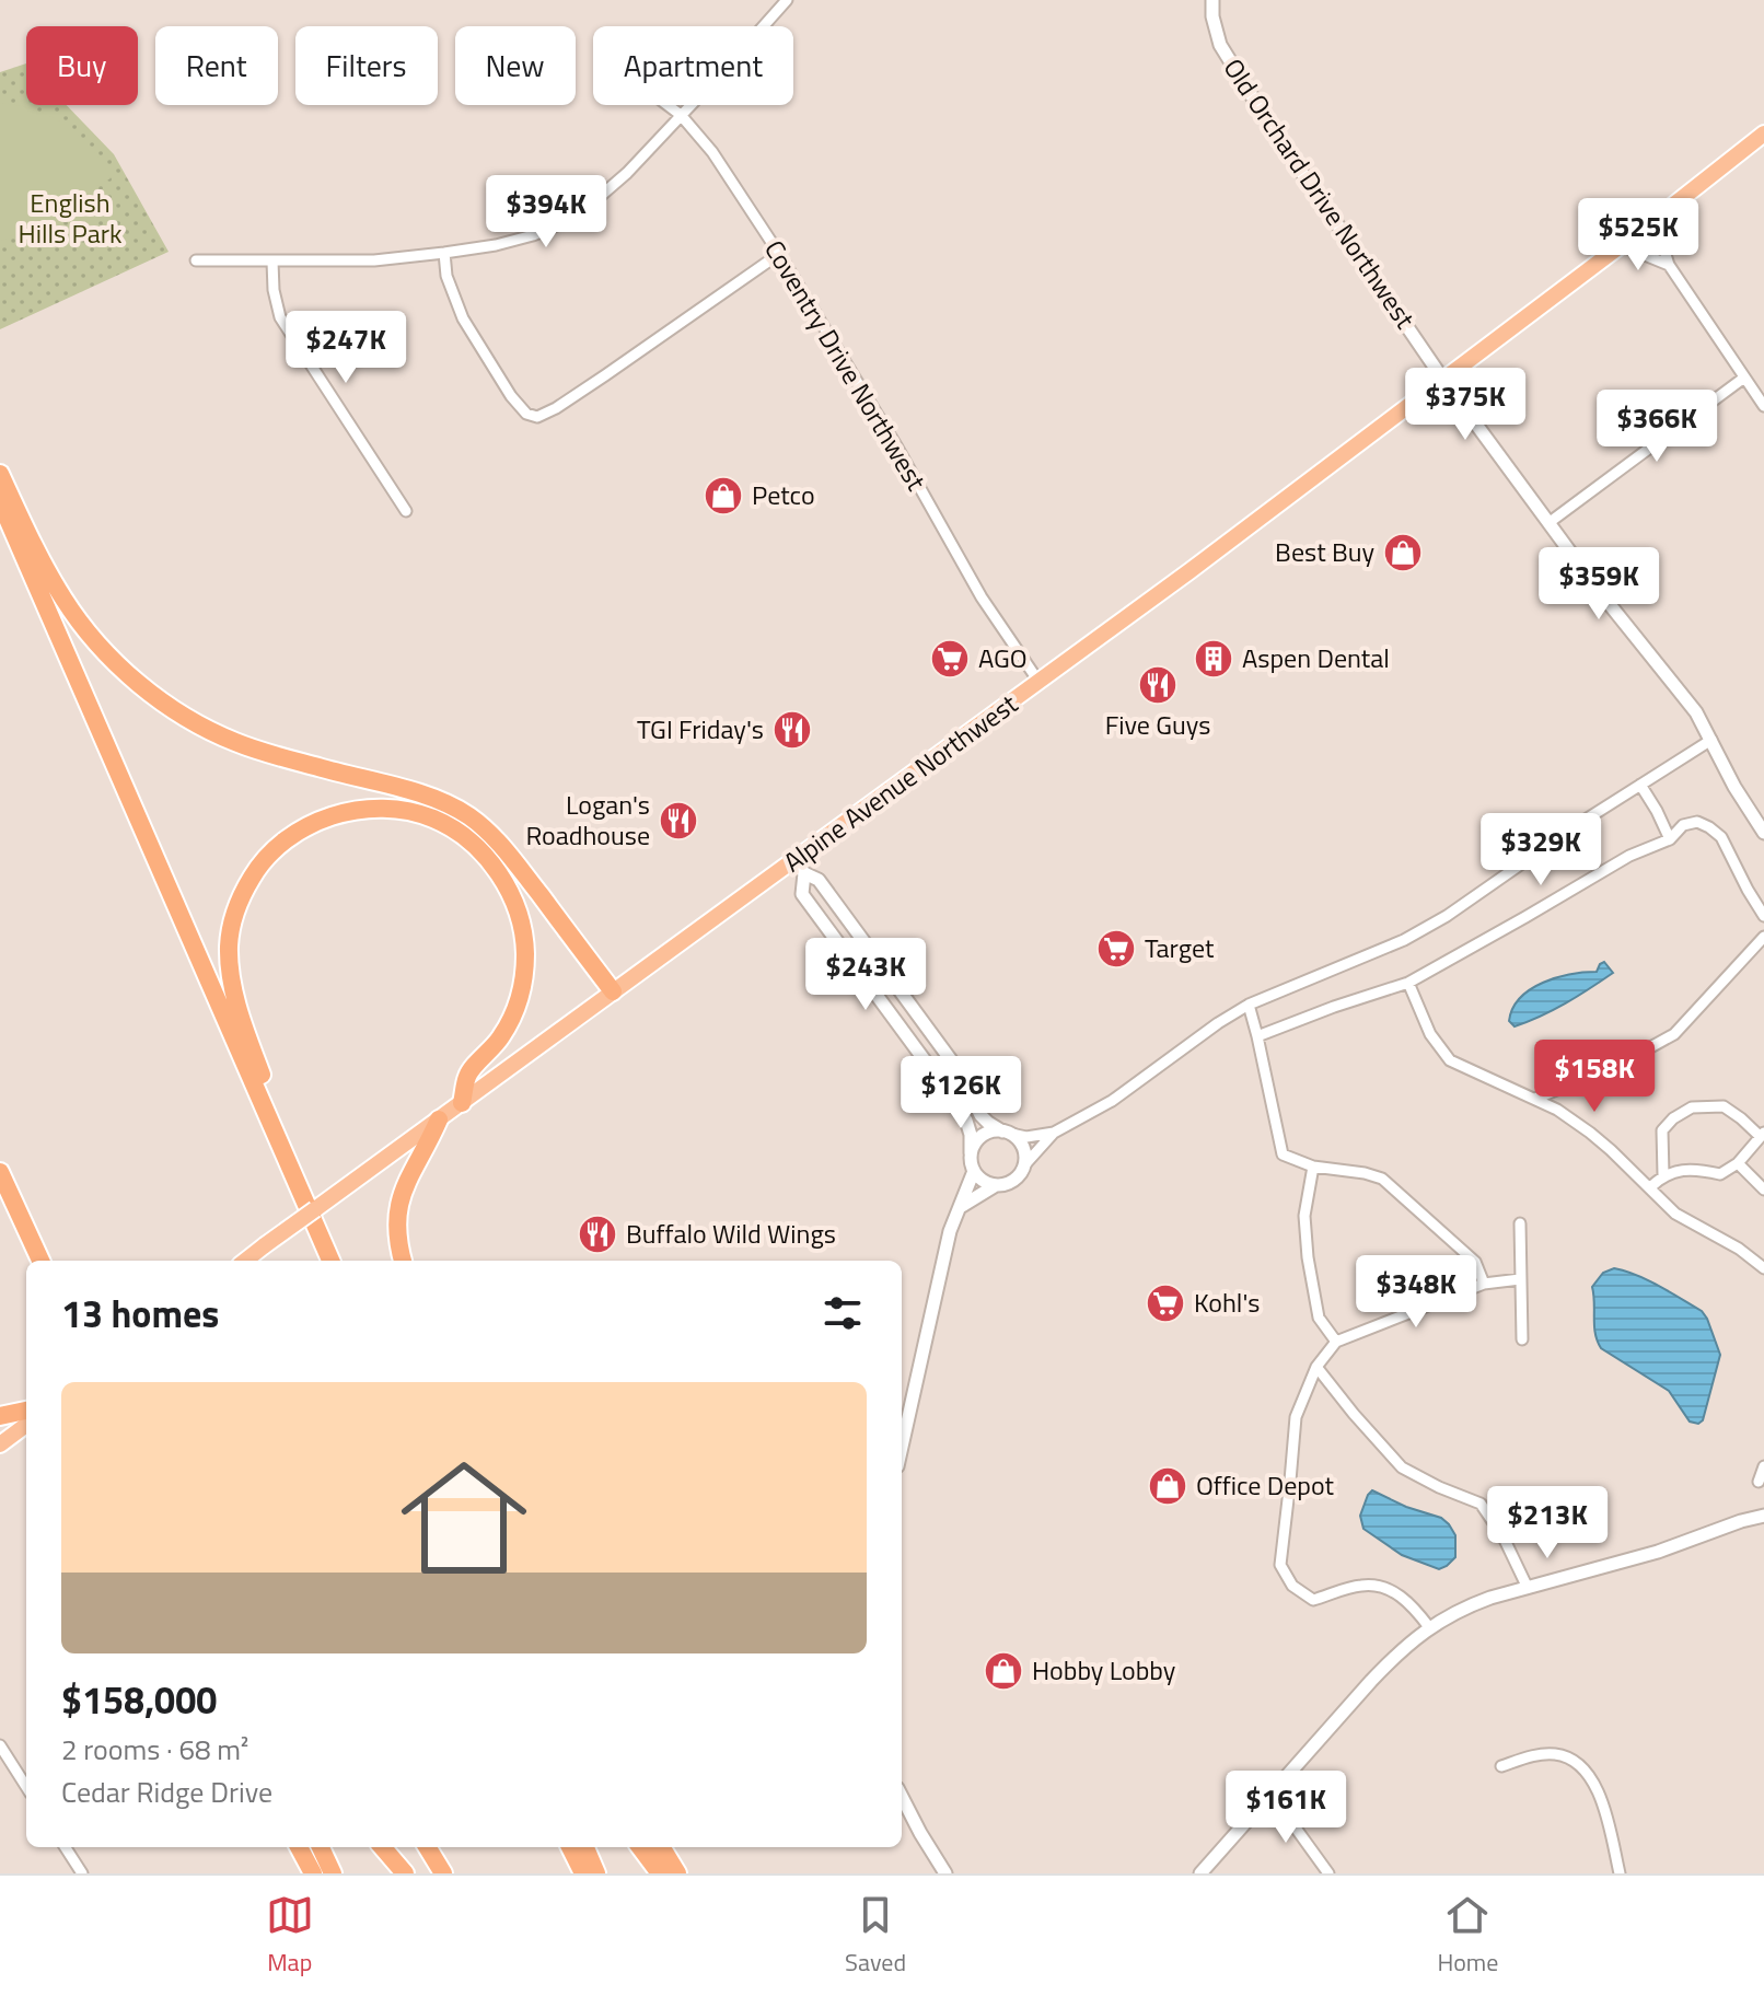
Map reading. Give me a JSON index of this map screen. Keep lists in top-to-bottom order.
{
  "streets": {
    "highway": ["Alpine Avenue Northwest"],
    "street": ["Old Orchard Drive Northwest", "Coventry Drive Northwest"]
  },
  "crossings": [
    ["Old Orchard Drive Northwest", "Alpine Avenue Northwest"],
    ["Coventry Drive Northwest", "Alpine Avenue Northwest"]
  ],
  "parks": ["English Hills Park"],
  "places": {
    "shop": [
      "Petco",
      "Best Buy",
      "Office Depot",
      "Hobby Lobby"
    ],
    "supermarket": ["AGO", "Target", "Kohl's"],
    "building": ["Aspen Dental"],
    "restaurant": [
      "Five Guys",
      "TGI Friday's",
      "Logan's Roadhouse",
      "Buffalo Wild Wings"
    ]
  },
  "page": {
    "chip": [
      "Buy",
      "Rent",
      "Filters",
      "New",
      "Apartment"
    ],
    "price": [
      "$394K",
      "$525K",
      "$247K",
      "$375K",
      "$366K",
      "$359K",
      "$329K",
      "$243K",
      "$158K",
      "$126K",
      "$348K",
      "$213K",
      "$161K"
    ],
    "heading": "13 homes",
    "list": [
      {
        "name": "$158,000",
        "note": "2 rooms · 68 m² · Cedar Ridge Drive"
      }
    ],
    "tabs": ["Map", "Saved", "Home"]
  }
}
